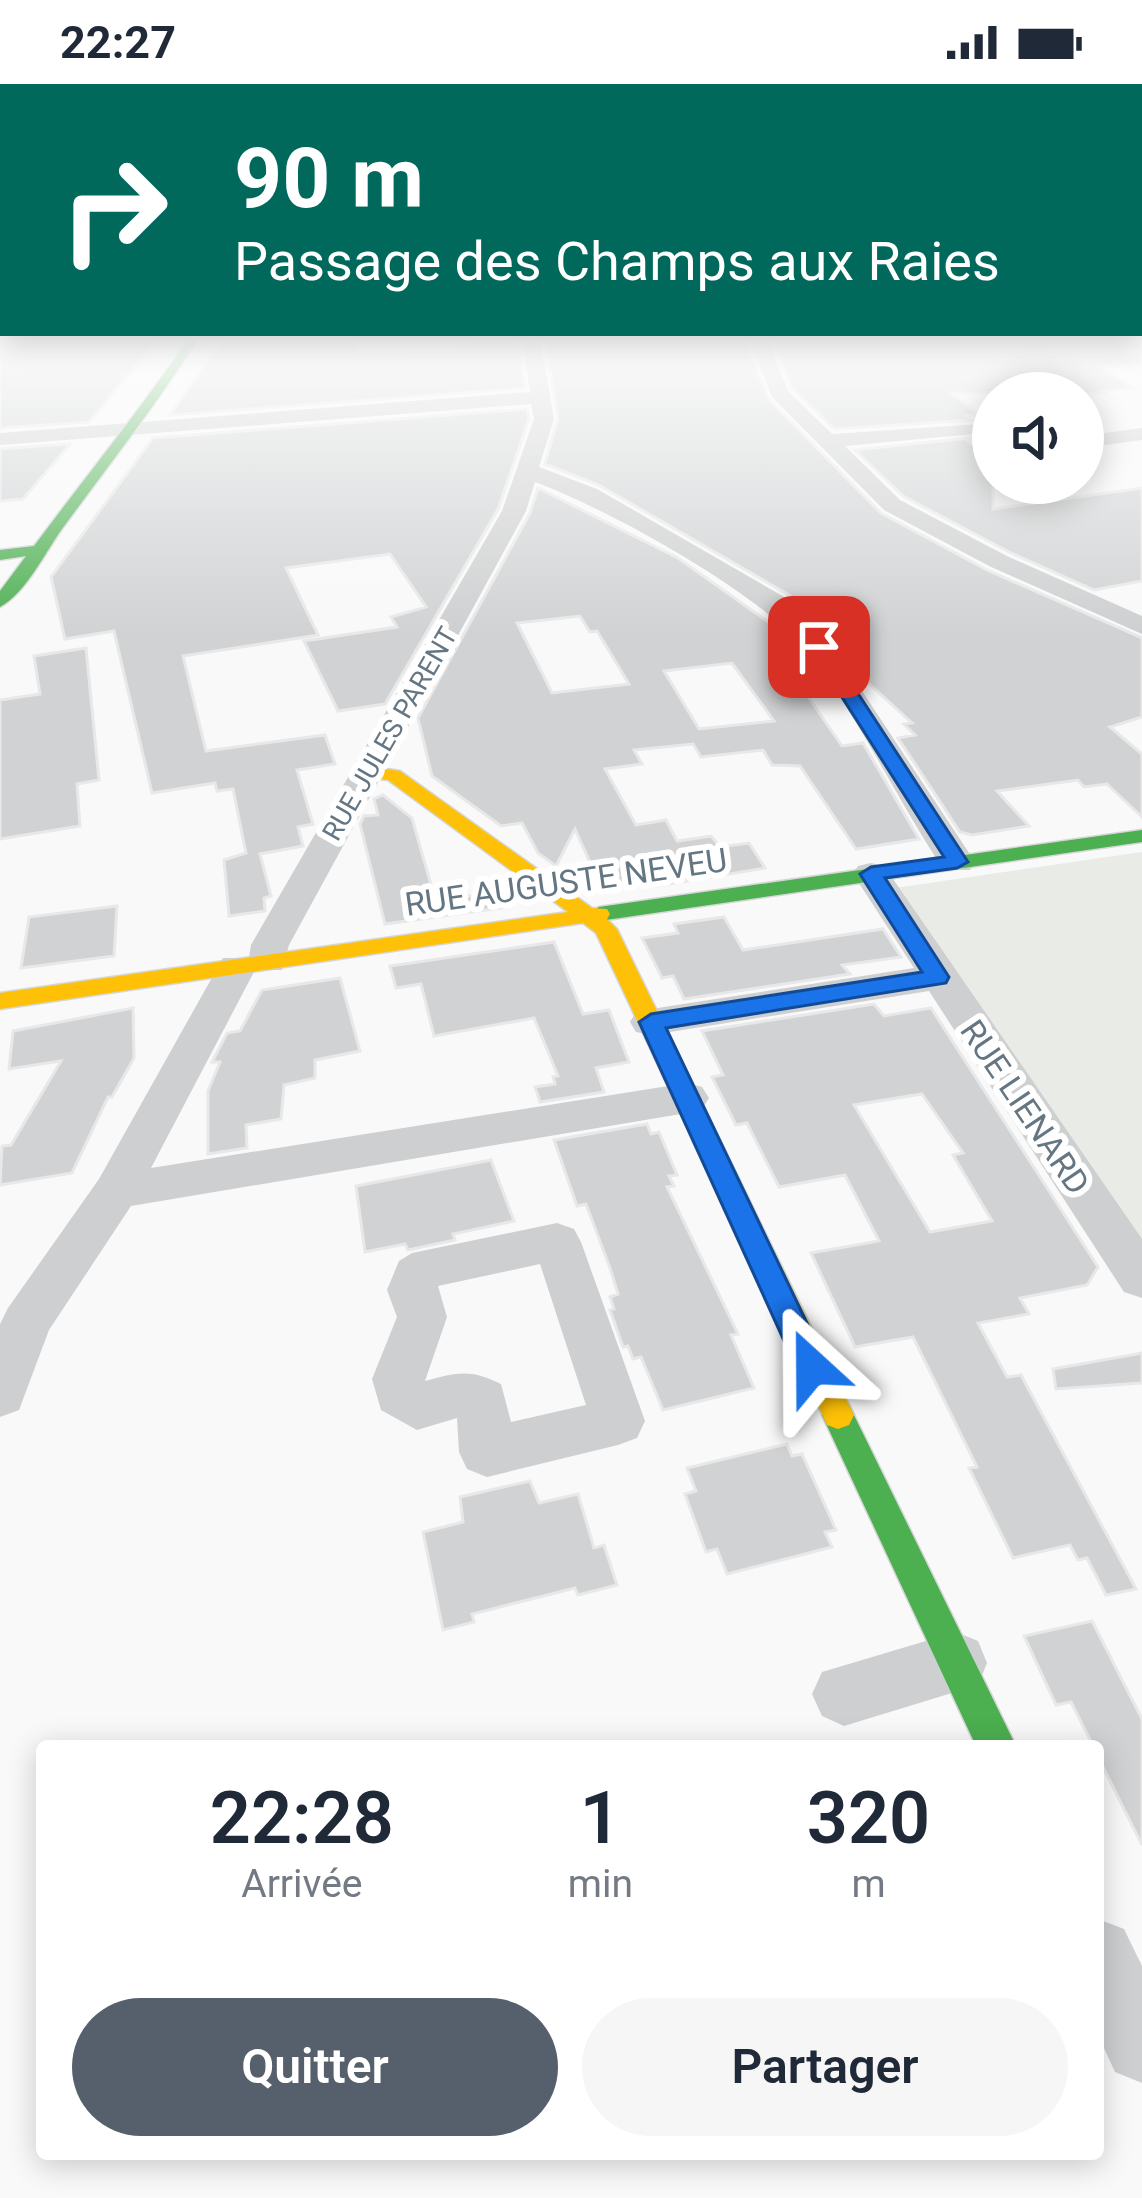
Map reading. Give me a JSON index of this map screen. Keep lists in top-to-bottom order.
{
  "streets": {
    "street": ["RUE JULES PARENT", "RUE AUGUSTE NEVEU", "RUE LIENARD"]
  },
  "crossings": [
    ["RUE JULES PARENT", "RUE AUGUSTE NEVEU"],
    ["RUE AUGUSTE NEVEU", "RUE LIENARD"]
  ],
  "page": {
    "status": "22:27",
    "turn": ["90 m", "Passage des Champs aux Raies"],
    "eta": [
      "22:28",
      "Arrivée",
      "1",
      "min",
      "320",
      "m"
    ],
    "buttons": ["Quitter", "Partager"]
  }
}
